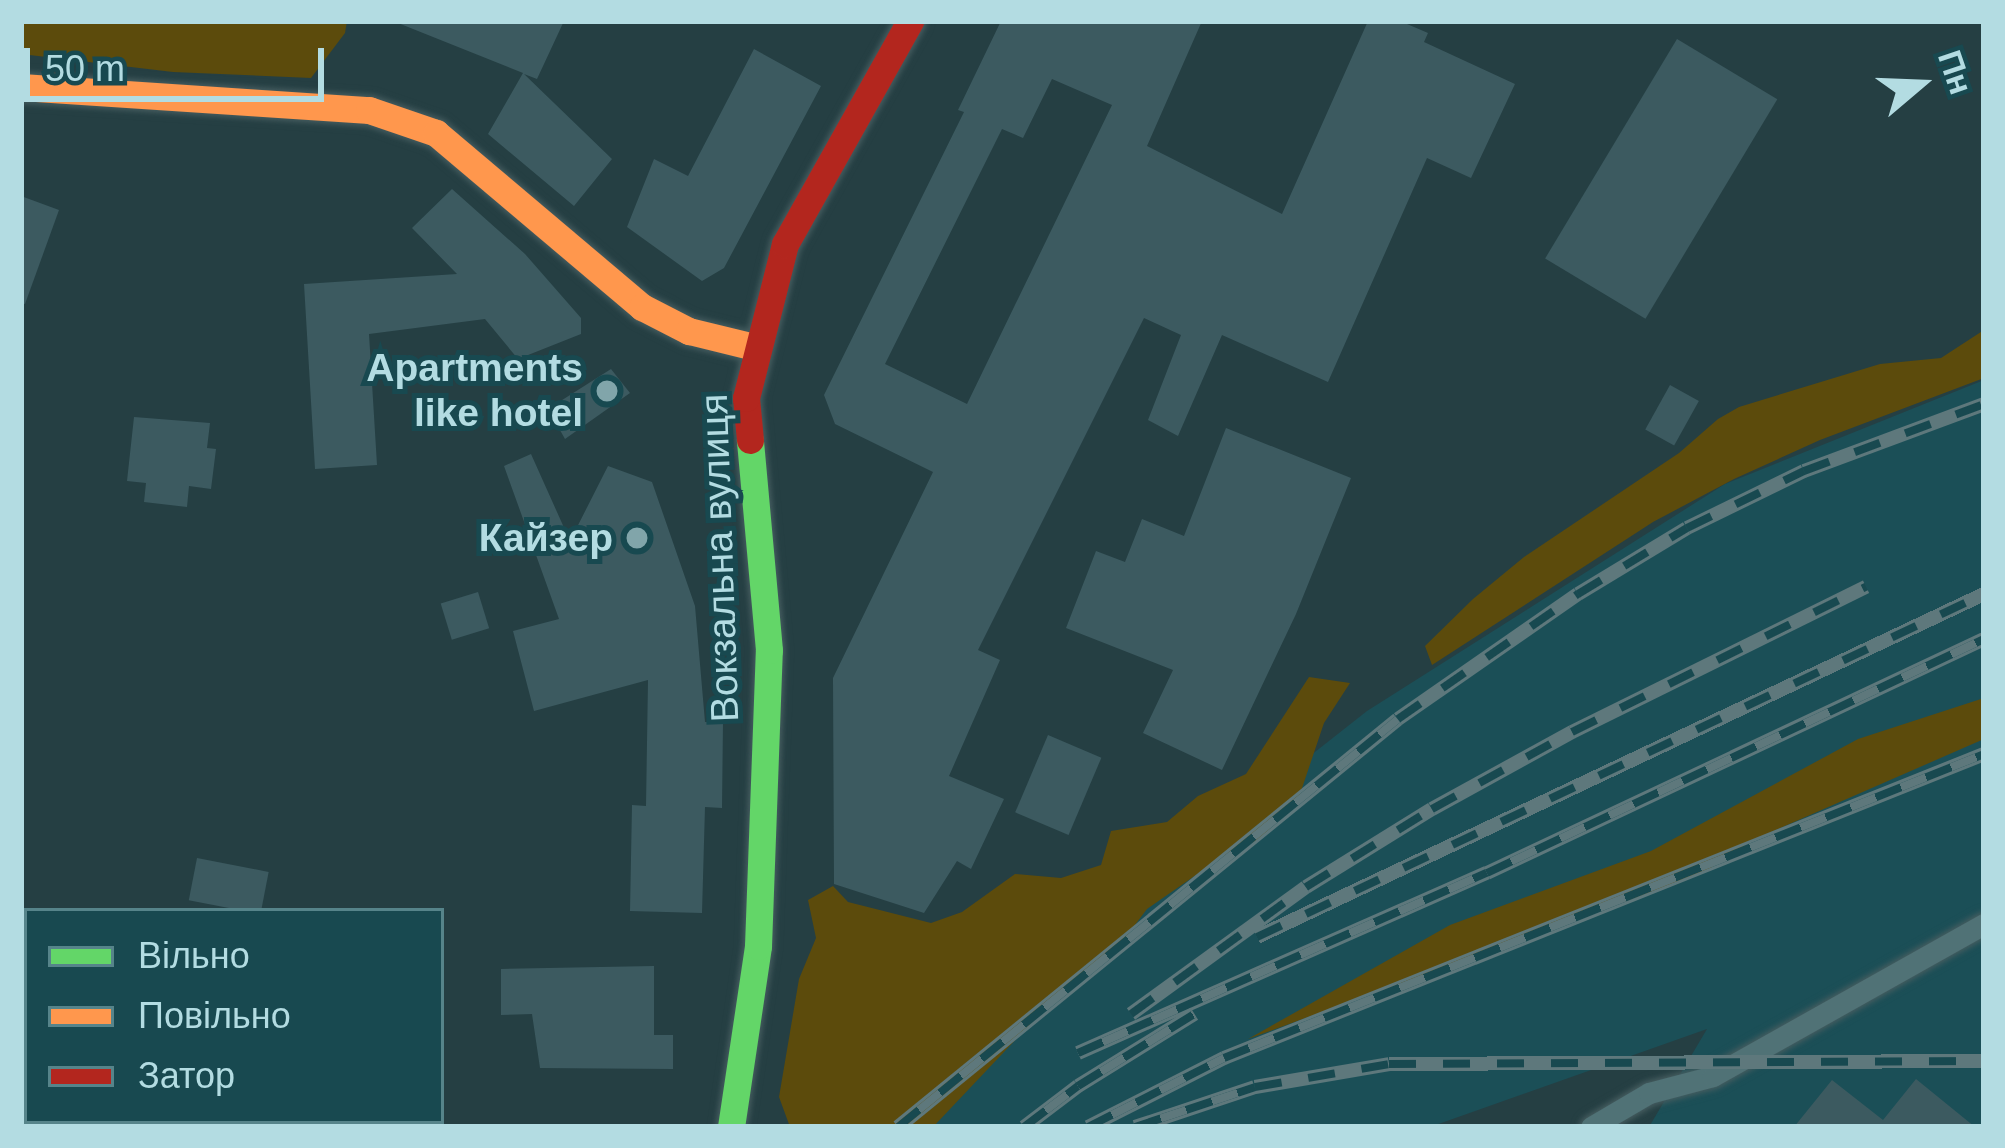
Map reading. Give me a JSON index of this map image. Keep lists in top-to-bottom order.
{
  "streets": {
    "main road": ["Вокзальна вулиця"]
  },
  "places": ["Apartments like hotel", "Кайзер"],
  "legend": ["Вільно", "Повільно", "Затор"],
  "scale_bar": "50 m",
  "north": "right"
}
